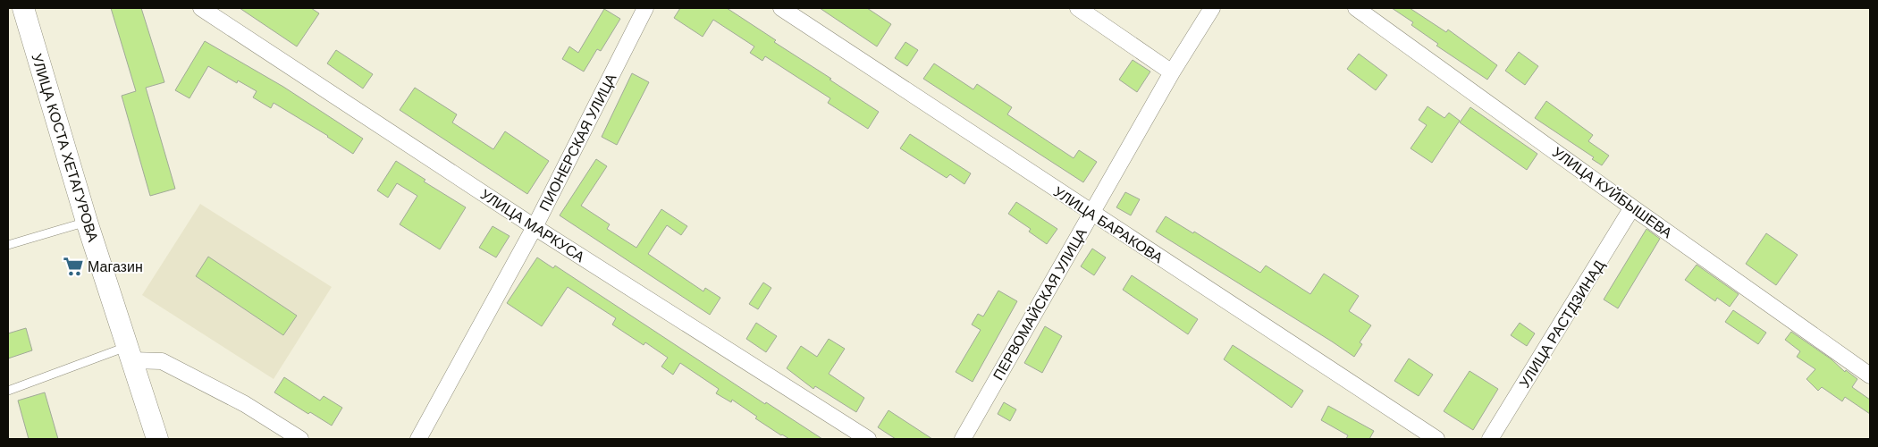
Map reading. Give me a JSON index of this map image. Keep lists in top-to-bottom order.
{
  "streets": {
    "main road": ["УЛИЦА КОСТА ХЕТАГУРОВА"],
    "street": [
      "ПИОНЕРСКАЯ УЛИЦА",
      "УЛИЦА КУЙБЫШЕВА",
      "УЛИЦА БАРАКОВА",
      "УЛИЦА МАРКУСА",
      "ПЕРВОМАЙСКАЯ УЛИЦА",
      "УЛИЦА РАСТДЗИНАД"
    ]
  },
  "crossings": [
    ["ПИОНЕРСКАЯ УЛИЦА", "УЛИЦА МАРКУСА"],
    ["УЛИЦА КУЙБЫШЕВА", "УЛИЦА РАСТДЗИНАД"],
    ["УЛИЦА БАРАКОВА", "ПЕРВОМАЙСКАЯ УЛИЦА"]
  ],
  "places": {
    "supermarket": ["Магазин"]
  }
}
